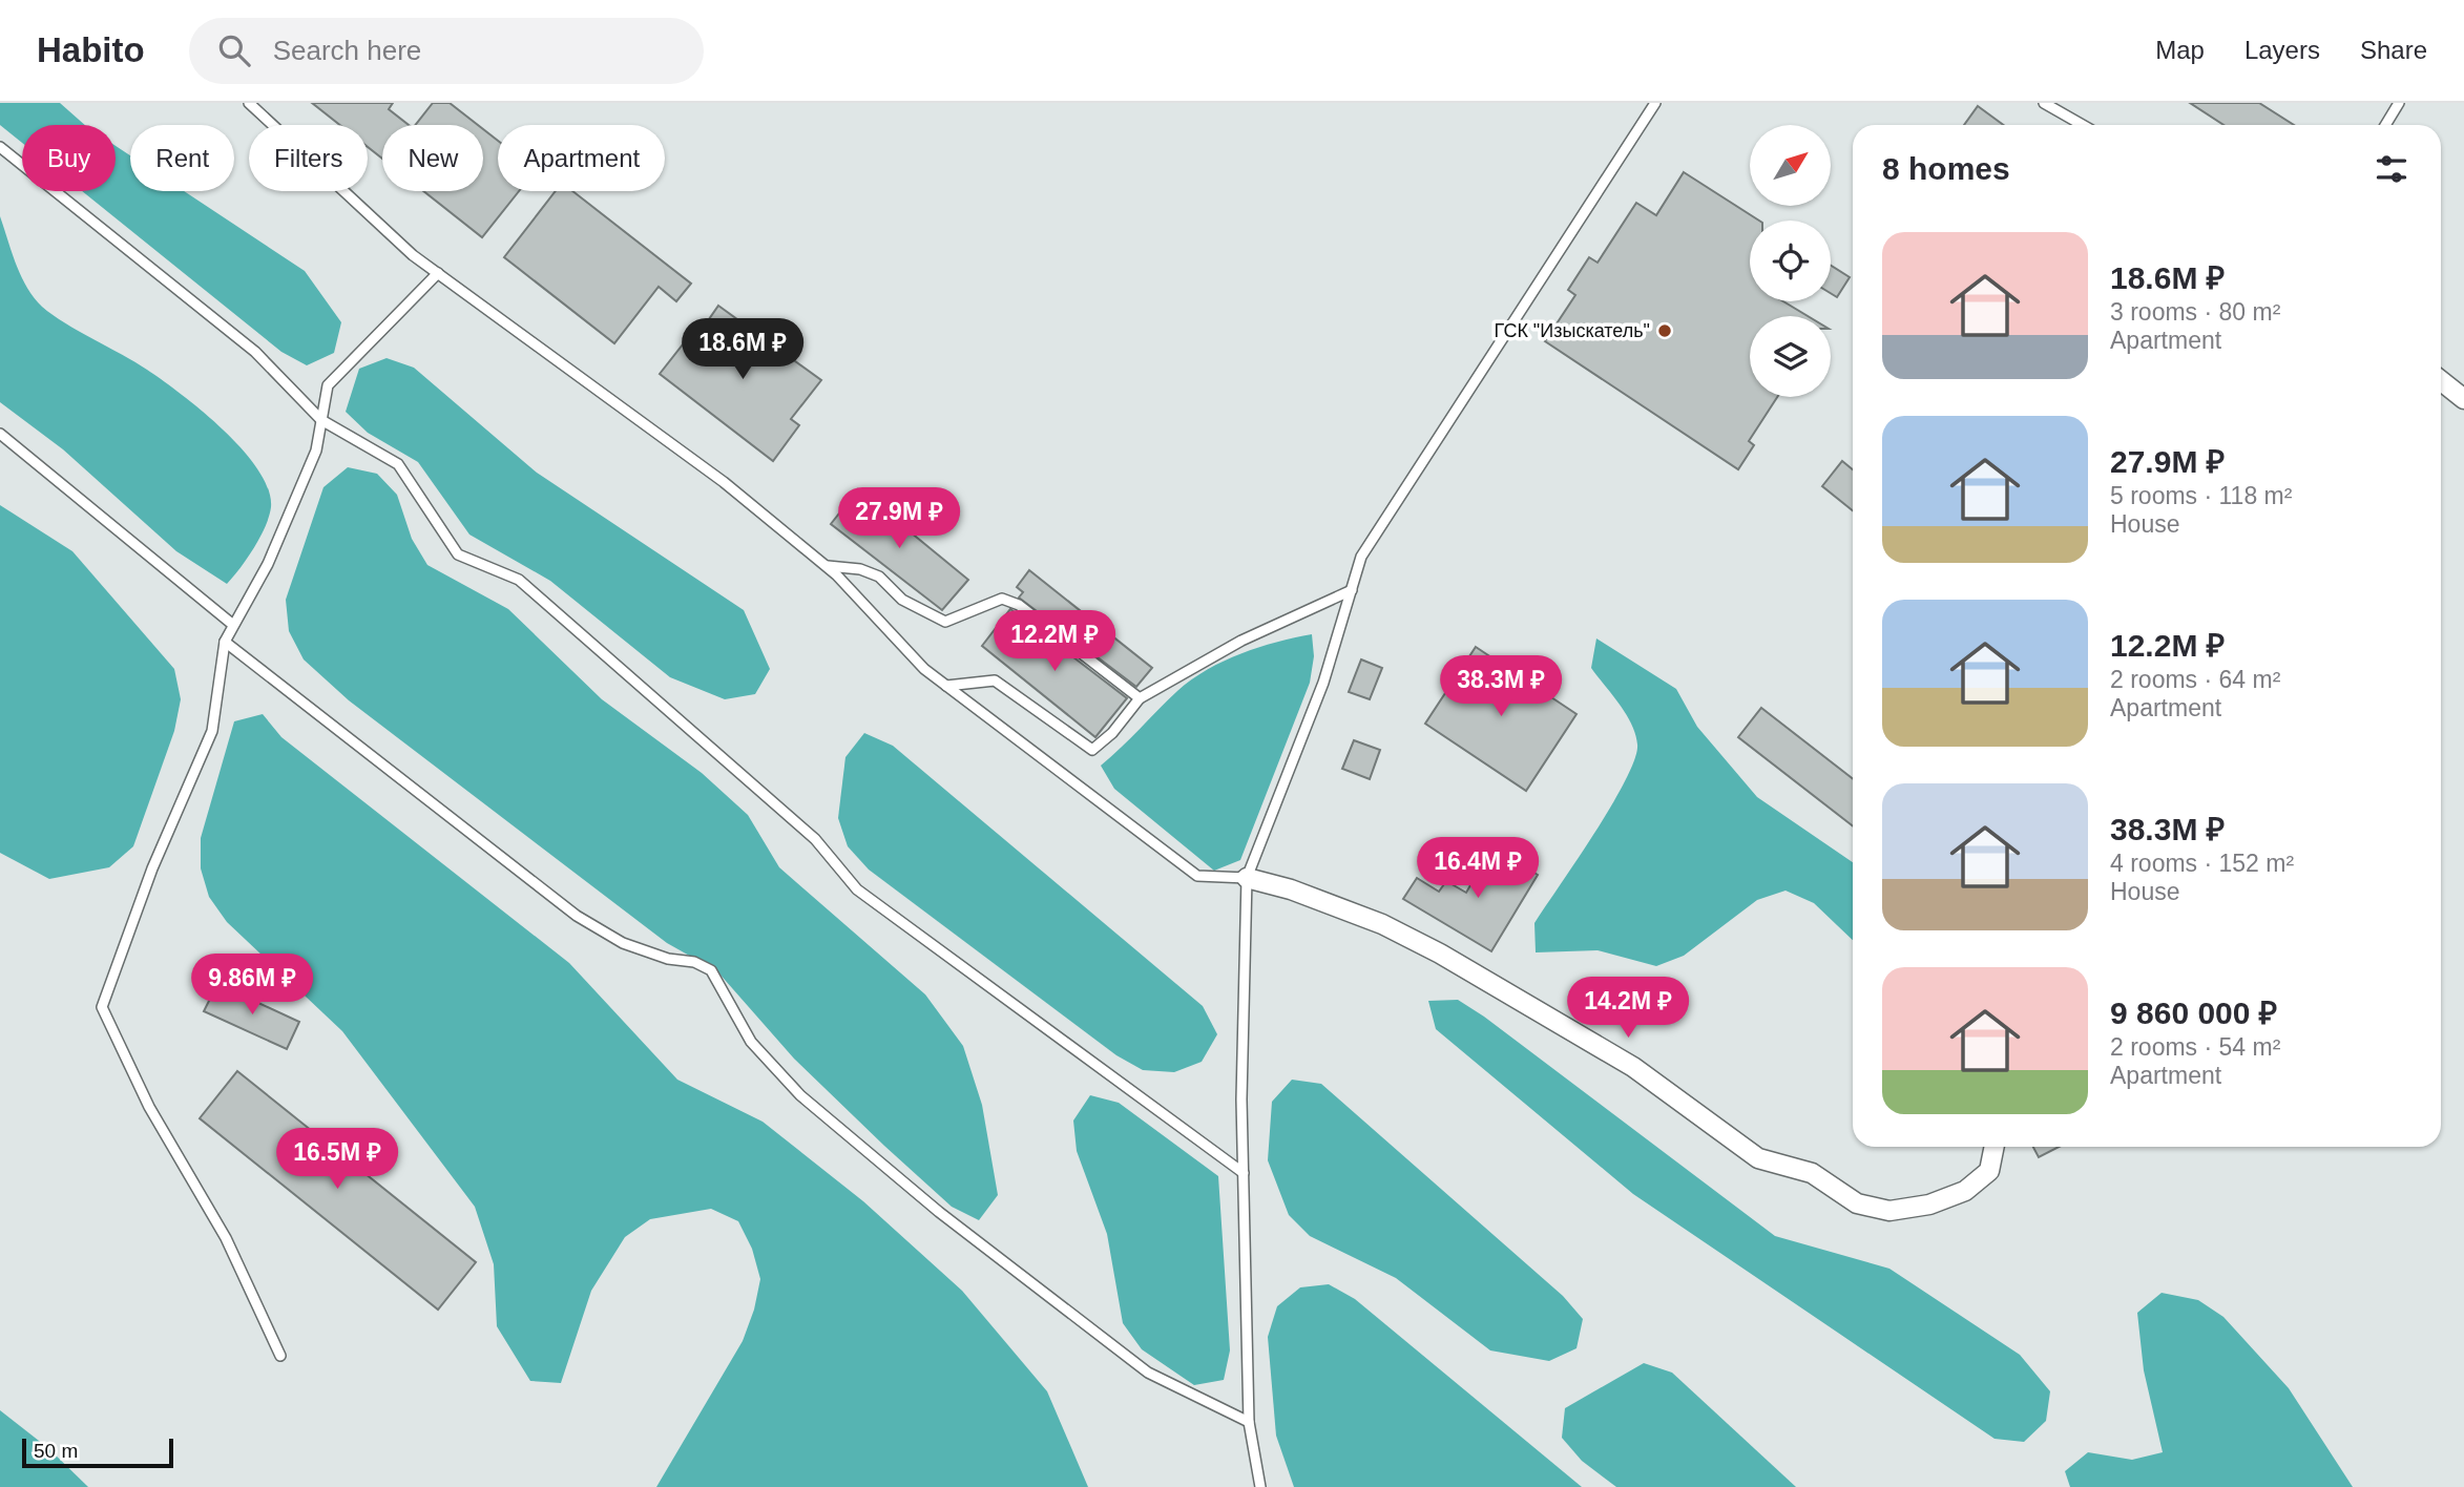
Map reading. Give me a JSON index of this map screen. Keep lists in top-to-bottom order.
{
  "places": ["ГСК \"Изыскатель\""],
  "scale_bar": "50 m",
  "north": "top right",
  "page": {
    "header": "Habito",
    "search": "Search here",
    "nav": ["Map", "Layers", "Share"],
    "chip": [
      "Buy",
      "Rent",
      "Filters",
      "New",
      "Apartment"
    ],
    "heading": "8 homes",
    "list": [
      {
        "name": "18.6M ₽",
        "note": "3 rooms · 80 m² · Apartment"
      },
      {
        "name": "27.9M ₽",
        "note": "5 rooms · 118 m² · House"
      },
      {
        "name": "12.2M ₽",
        "note": "2 rooms · 64 m² · Apartment"
      },
      {
        "name": "38.3M ₽",
        "note": "4 rooms · 152 m² · House"
      },
      {
        "name": "9 860 000 ₽",
        "note": "2 rooms · 54 m² · Apartment"
      }
    ],
    "price": [
      "18.6M ₽",
      "27.9M ₽",
      "12.2M ₽",
      "38.3M ₽",
      "16.4M ₽",
      "9.86M ₽",
      "14.2M ₽",
      "16.5M ₽"
    ],
    "scale": "50 m"
  }
}
